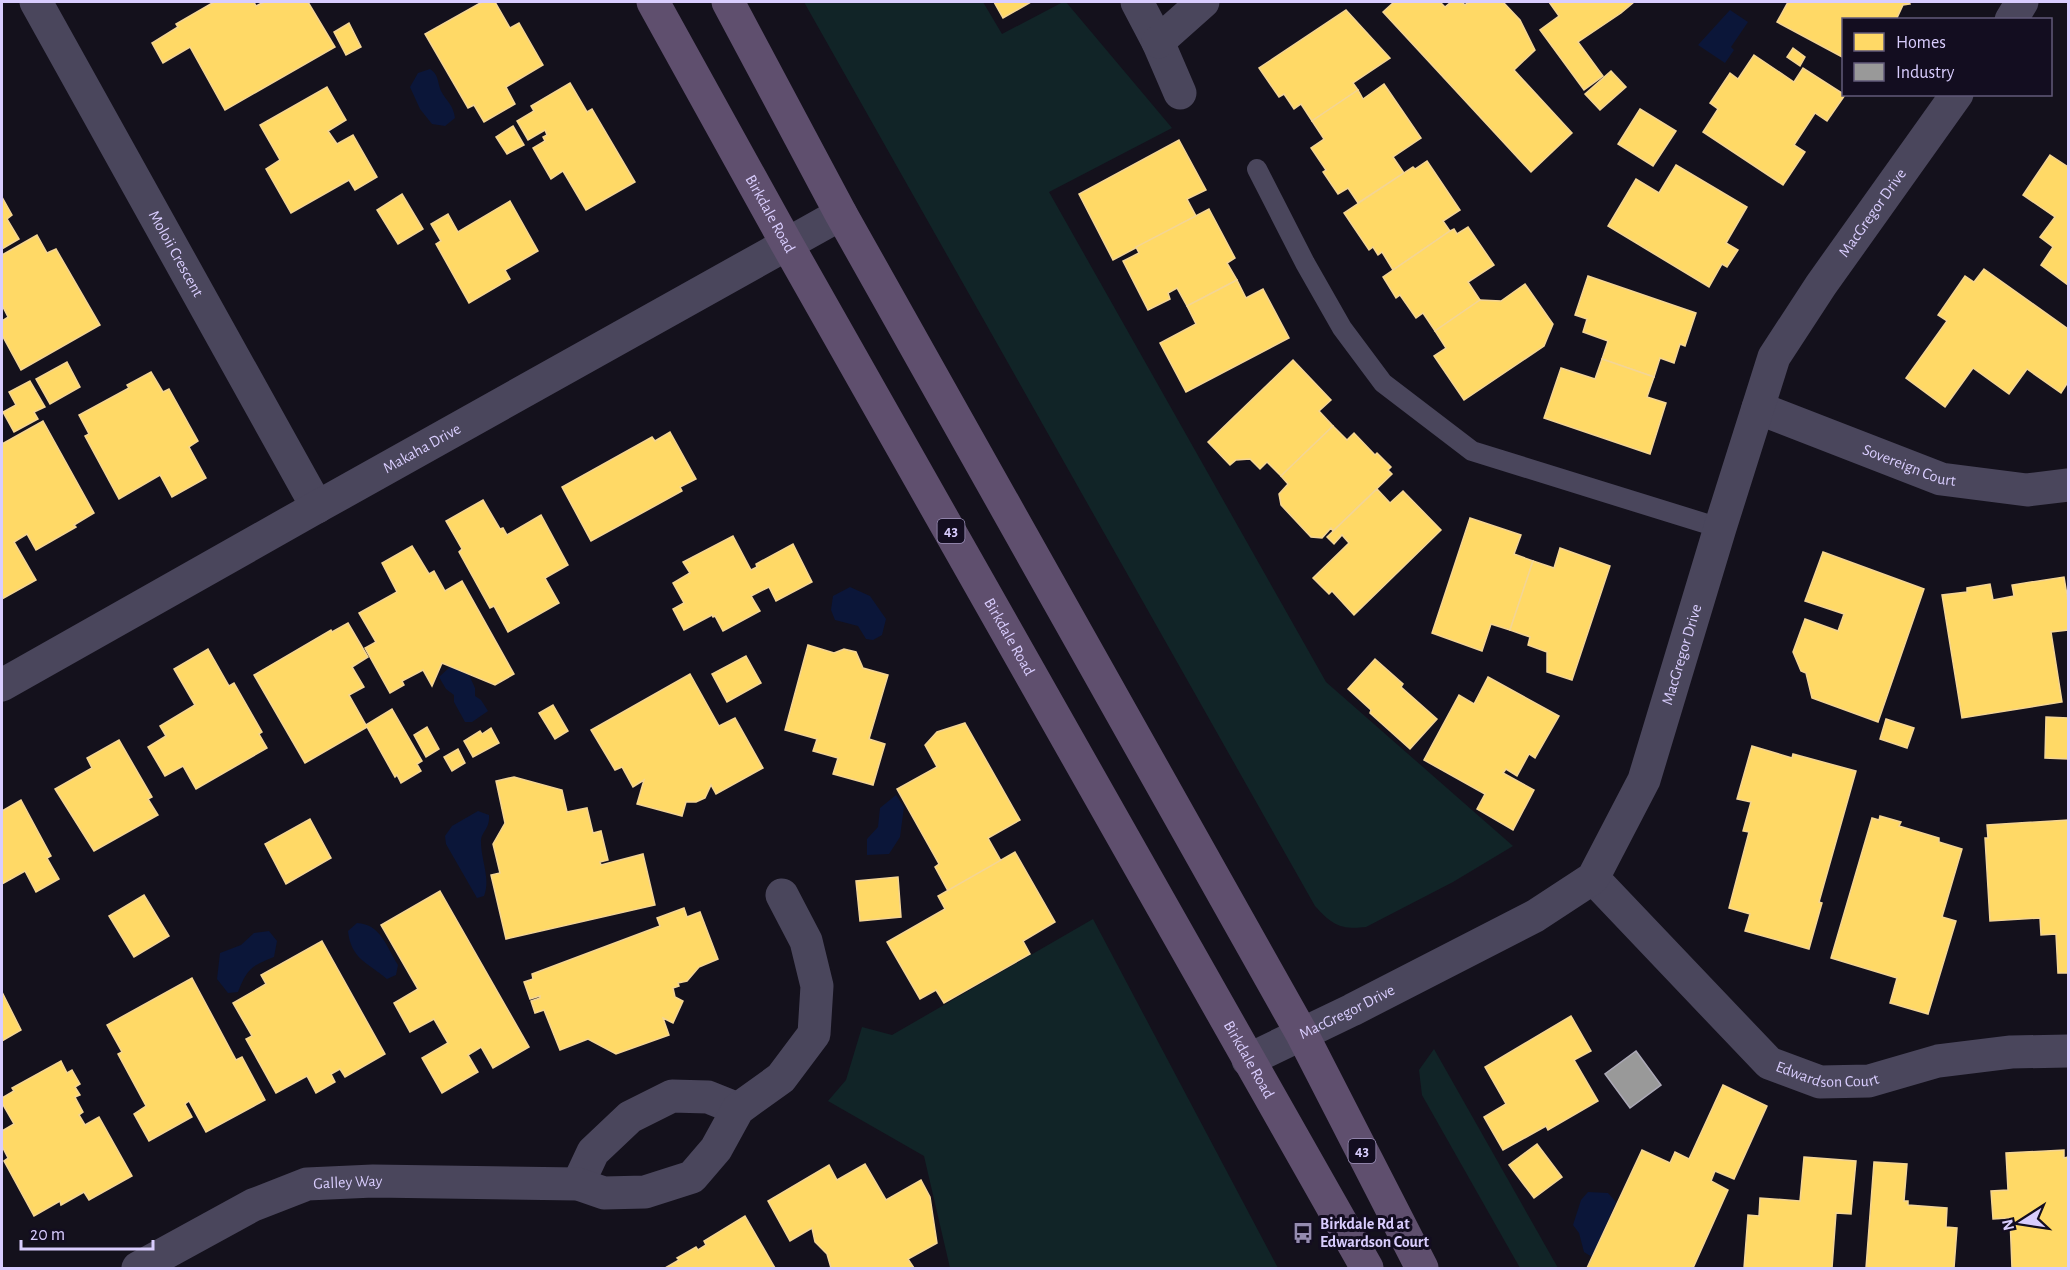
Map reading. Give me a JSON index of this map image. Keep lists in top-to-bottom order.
{
  "streets": {
    "main road": ["Birkdale Road", "43"],
    "street": [
      "MacGregor Drive",
      "Moloii Crescent",
      "Makaha Drive",
      "Sovereign Court",
      "Edwardson Court",
      "Galley Way"
    ]
  },
  "crossings": [
    ["Birkdale Road", "MacGregor Drive"],
    ["Birkdale Road", "Makaha Drive"],
    ["MacGregor Drive", "Sovereign Court"],
    ["MacGregor Drive", "43"],
    ["MacGregor Drive", "Edwardson Court"],
    ["Moloii Crescent", "Makaha Drive"],
    ["Makaha Drive", "43"]
  ],
  "places": {
    "bus stop": ["Birkdale Rd at Edwardson Court"]
  },
  "legend": ["Homes", "Industry"],
  "scale_bar": "20 m",
  "north": "left"
}
